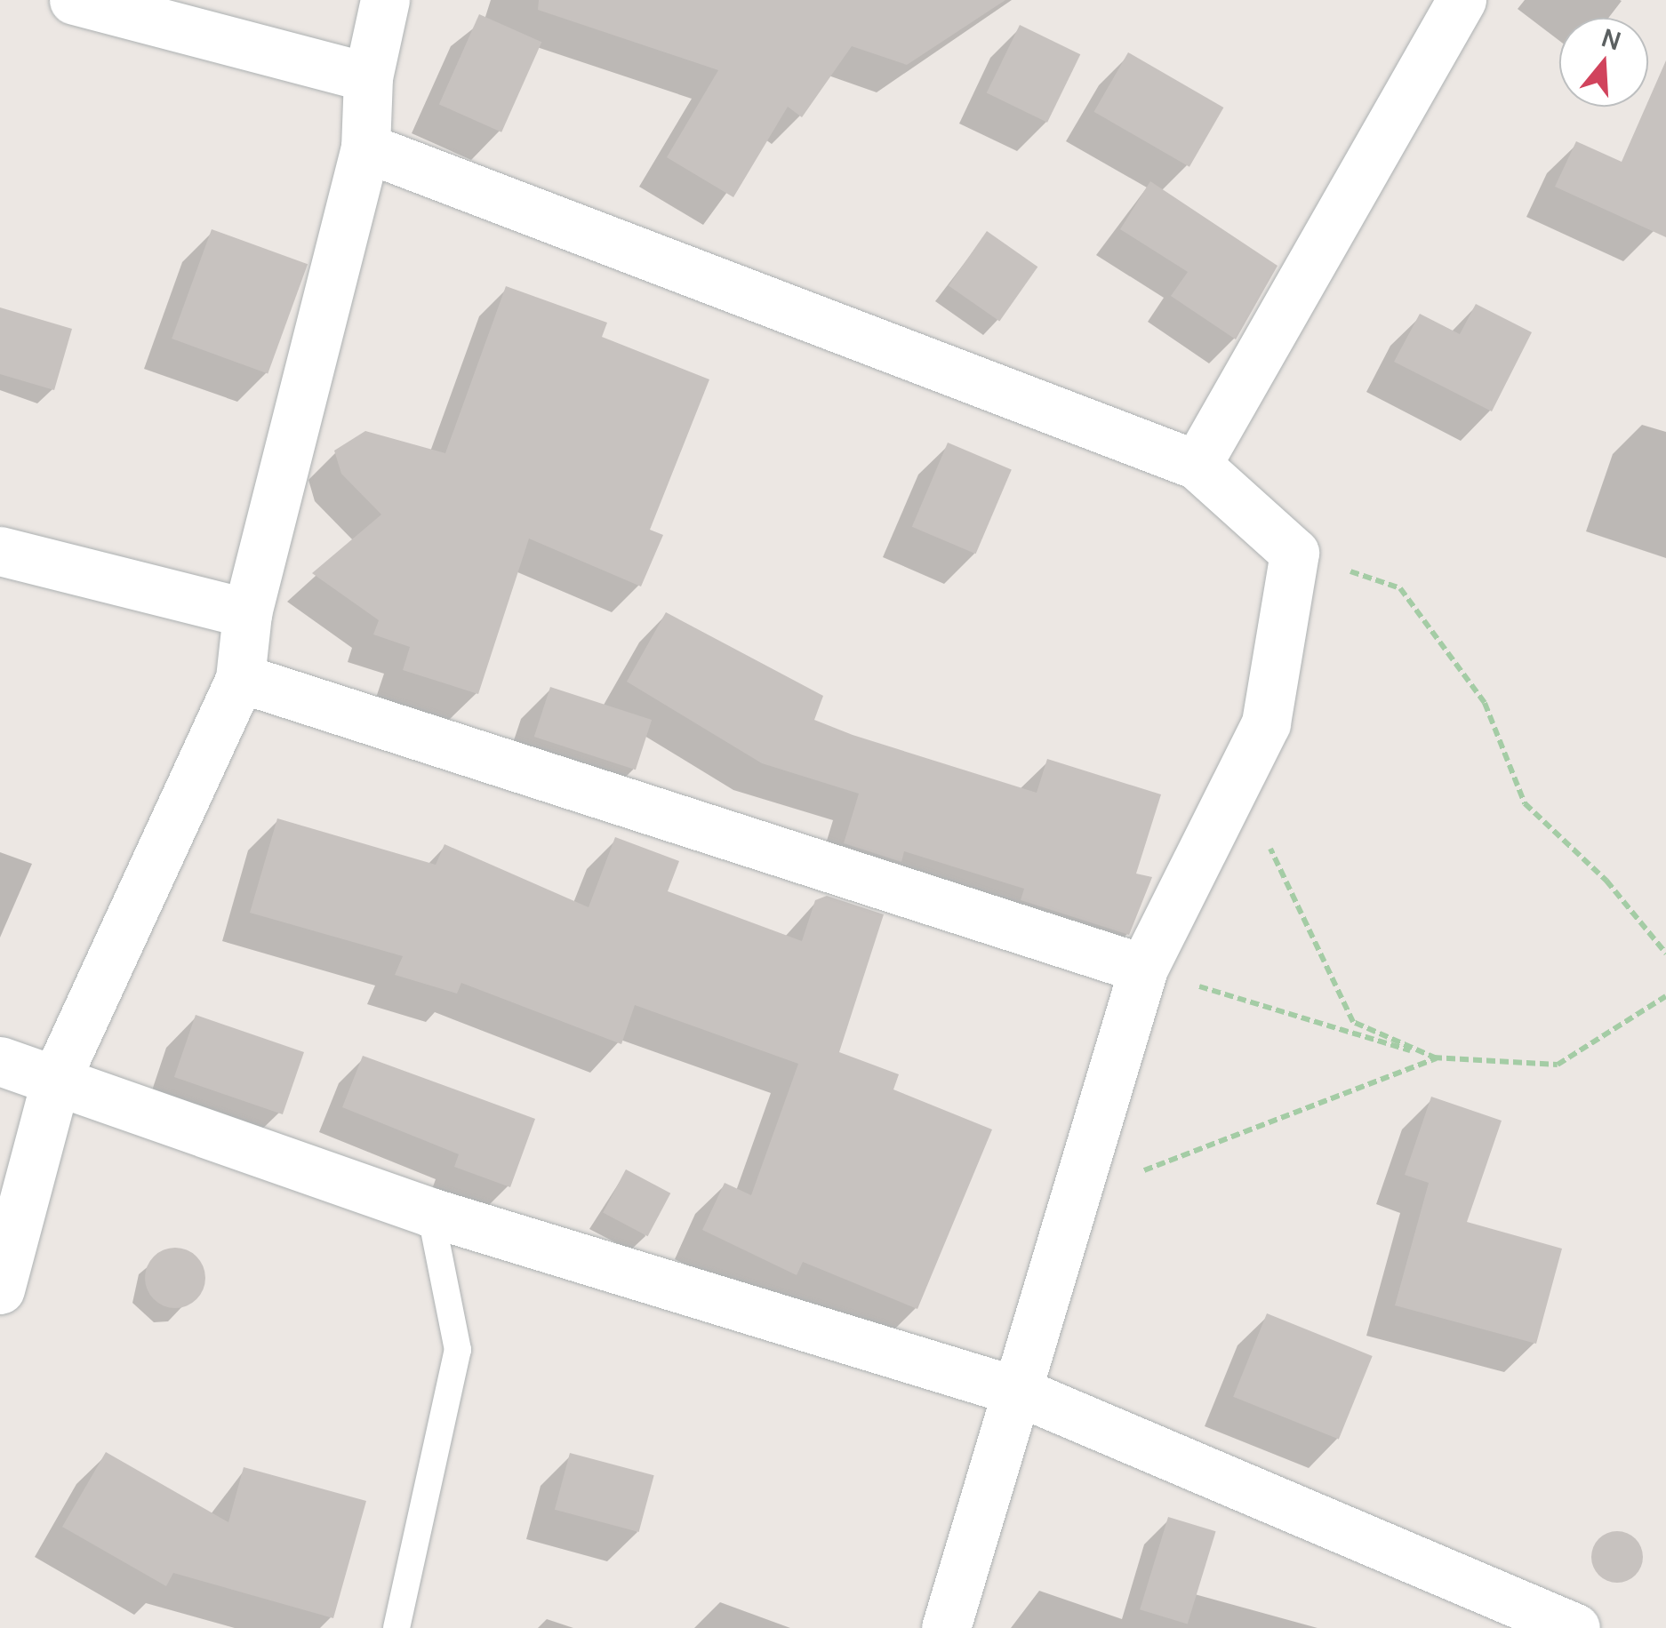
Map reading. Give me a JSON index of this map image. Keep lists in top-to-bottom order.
{
  "north": "top"
}
